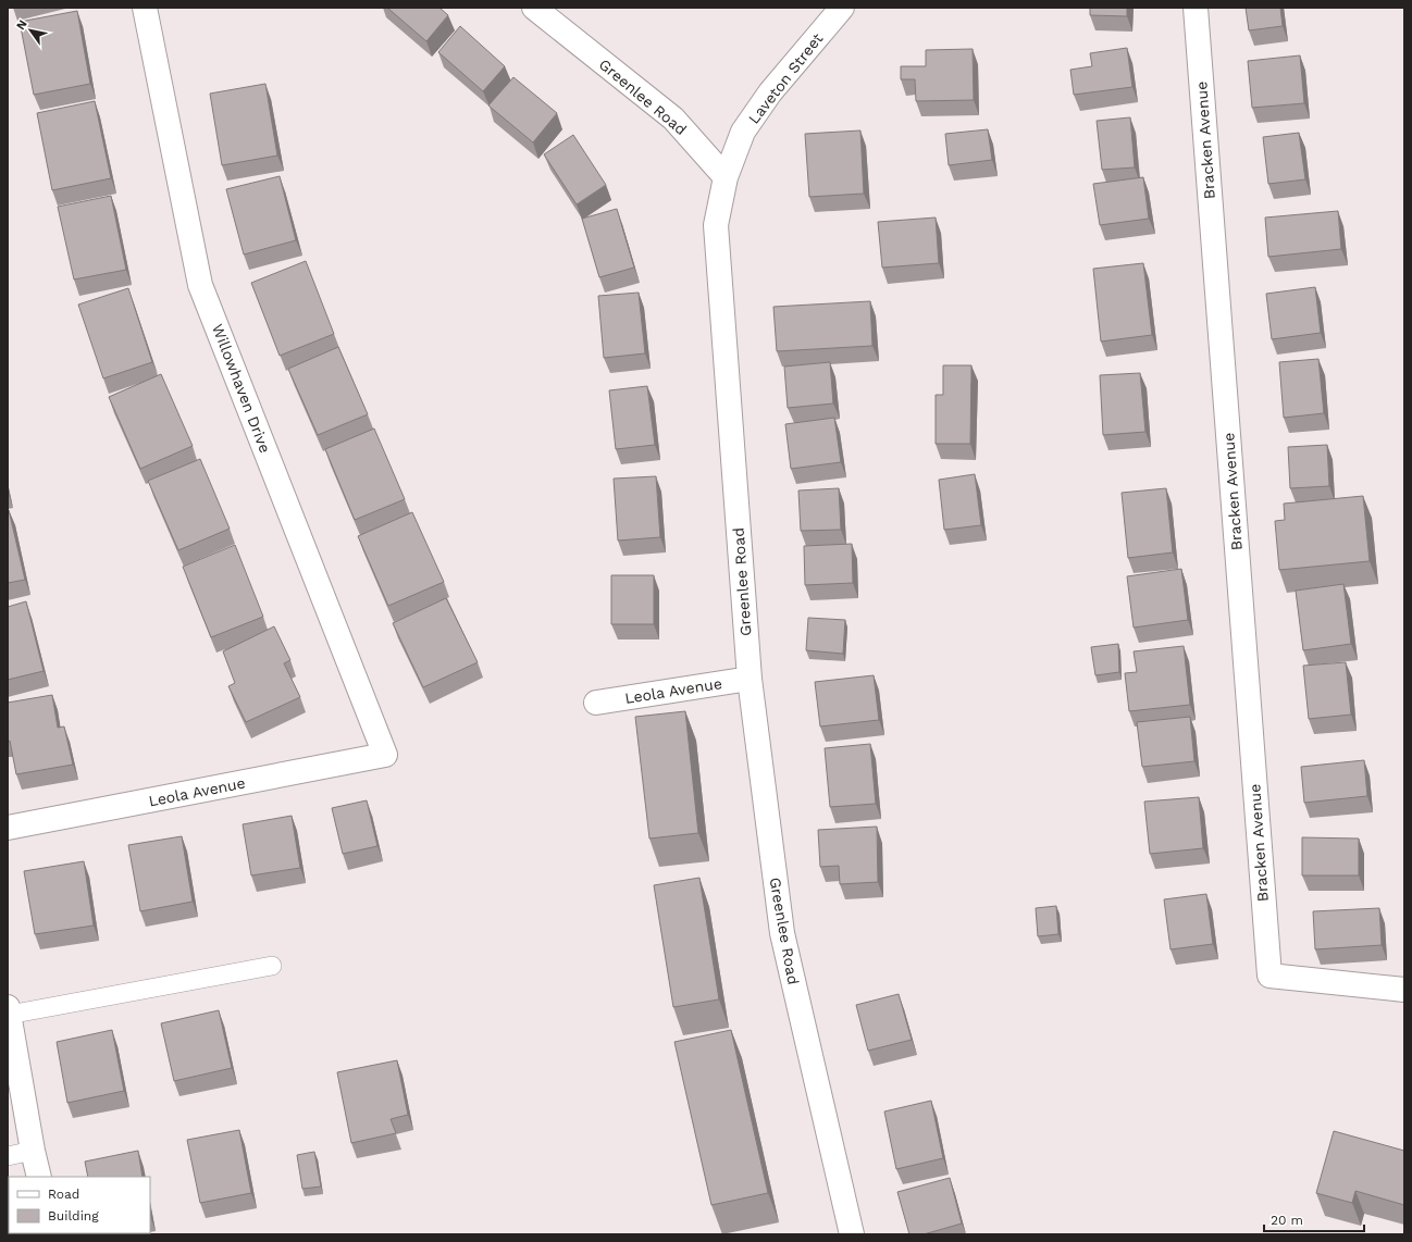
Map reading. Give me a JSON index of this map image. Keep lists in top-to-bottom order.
{
  "streets": {
    "street": [
      "Laveton Street",
      "Greenlee Road",
      "Bracken Avenue",
      "Willowhaven Drive",
      "Leola Avenue"
    ]
  },
  "crossings": [
    ["Laveton Street", "Greenlee Road"],
    ["Greenlee Road", "Leola Avenue"],
    ["Willowhaven Drive", "Leola Avenue"]
  ],
  "legend": ["Road", "Building"],
  "scale_bar": "20 m",
  "north": "top left"
}
